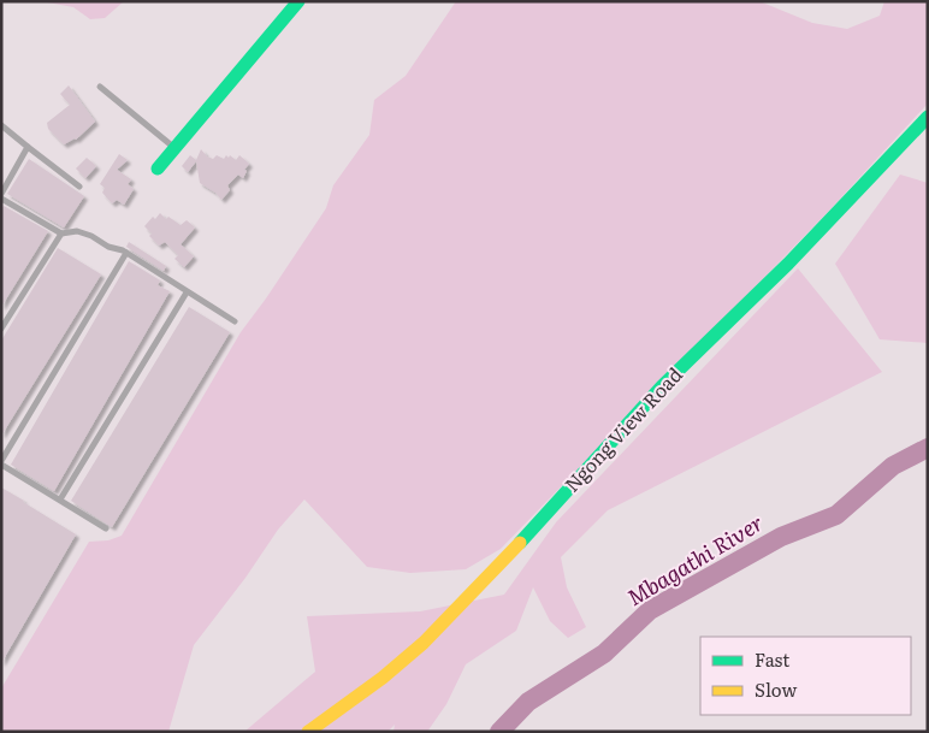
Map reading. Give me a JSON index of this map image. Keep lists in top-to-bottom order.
{
  "streets": {
    "street": ["Ngong View Road"]
  },
  "water": ["Mbagathi River"],
  "legend": ["Fast", "Slow"]
}
